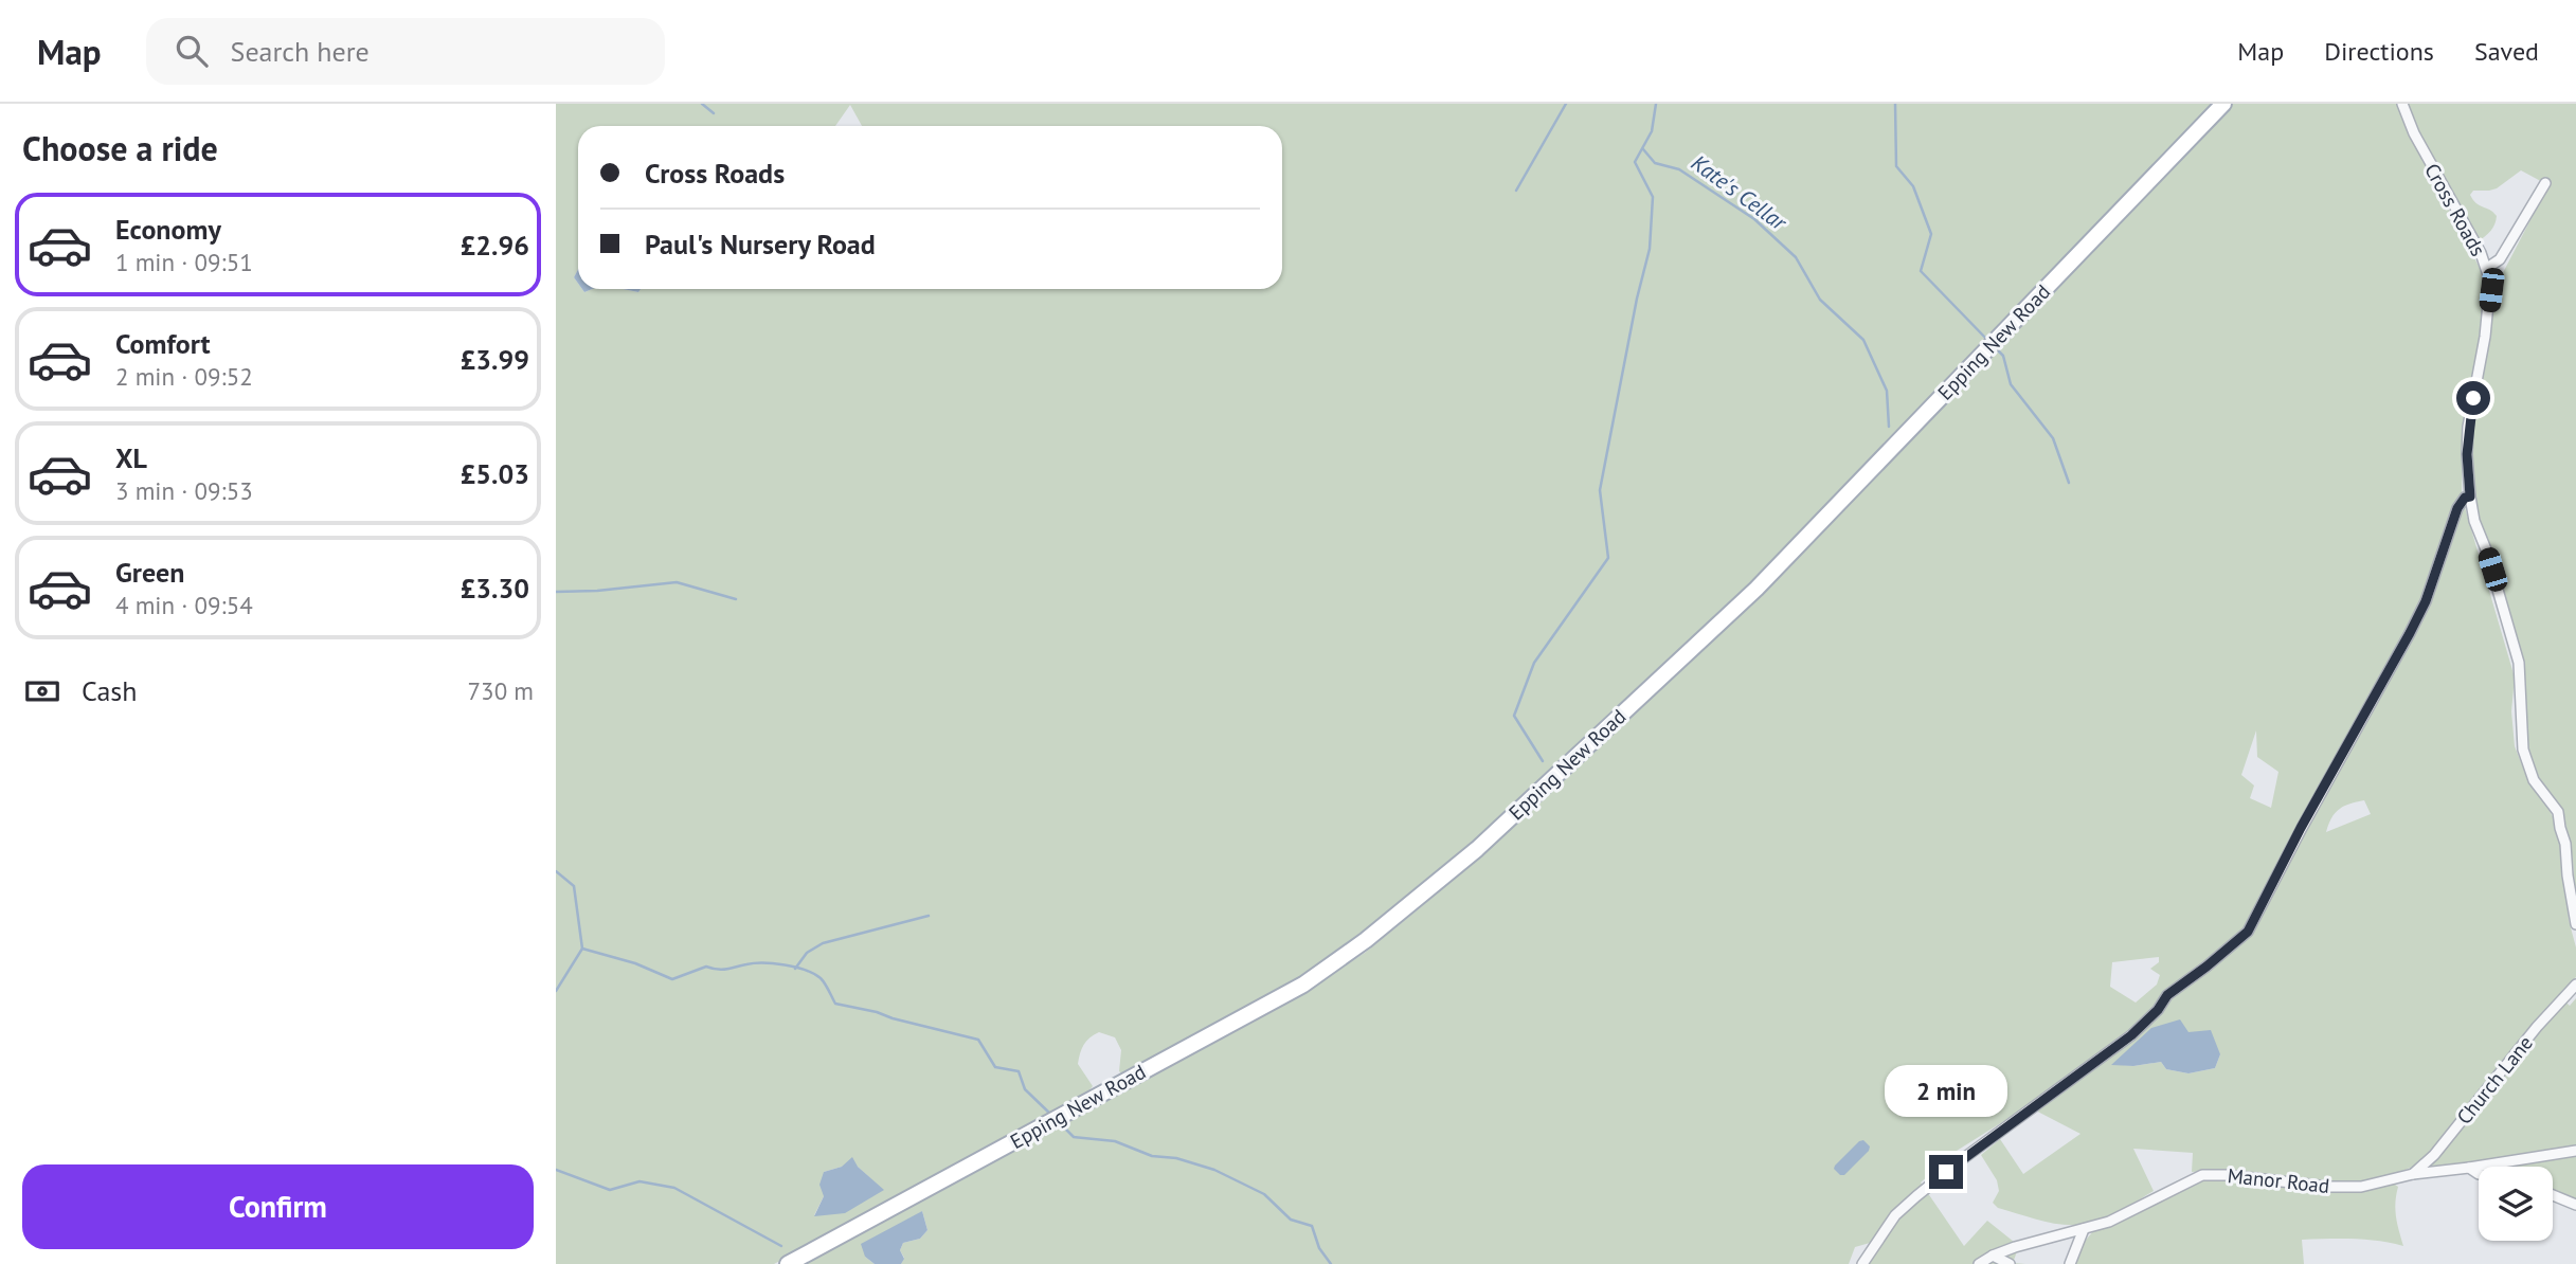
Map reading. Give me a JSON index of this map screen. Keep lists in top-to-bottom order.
{
  "streets": {
    "main road": ["Epping New Road"],
    "street": ["Cross Roads", "Church Lane", "Manor Road"]
  },
  "crossings": [
    ["Church Lane", "Manor Road"]
  ],
  "water": ["Kate's Cellar"],
  "page": {
    "header": "Map",
    "search": "Search here",
    "nav": ["Map", "Directions", "Saved"],
    "heading": "Choose a ride",
    "banner": ["Cross Roads", "Paul's Nursery Road"],
    "list": [
      {
        "name": "Economy",
        "note": "1 min · 09:51",
        "value": "£2.96"
      },
      {
        "name": "Comfort",
        "note": "2 min · 09:52",
        "value": "£3.99"
      },
      {
        "name": "XL",
        "note": "3 min · 09:53",
        "value": "£5.03"
      },
      {
        "name": "Green",
        "note": "4 min · 09:54",
        "value": "£3.30"
      }
    ],
    "pay": ["Cash", "730 m"],
    "bubble": "2 min",
    "buttons": "Confirm"
  }
}
